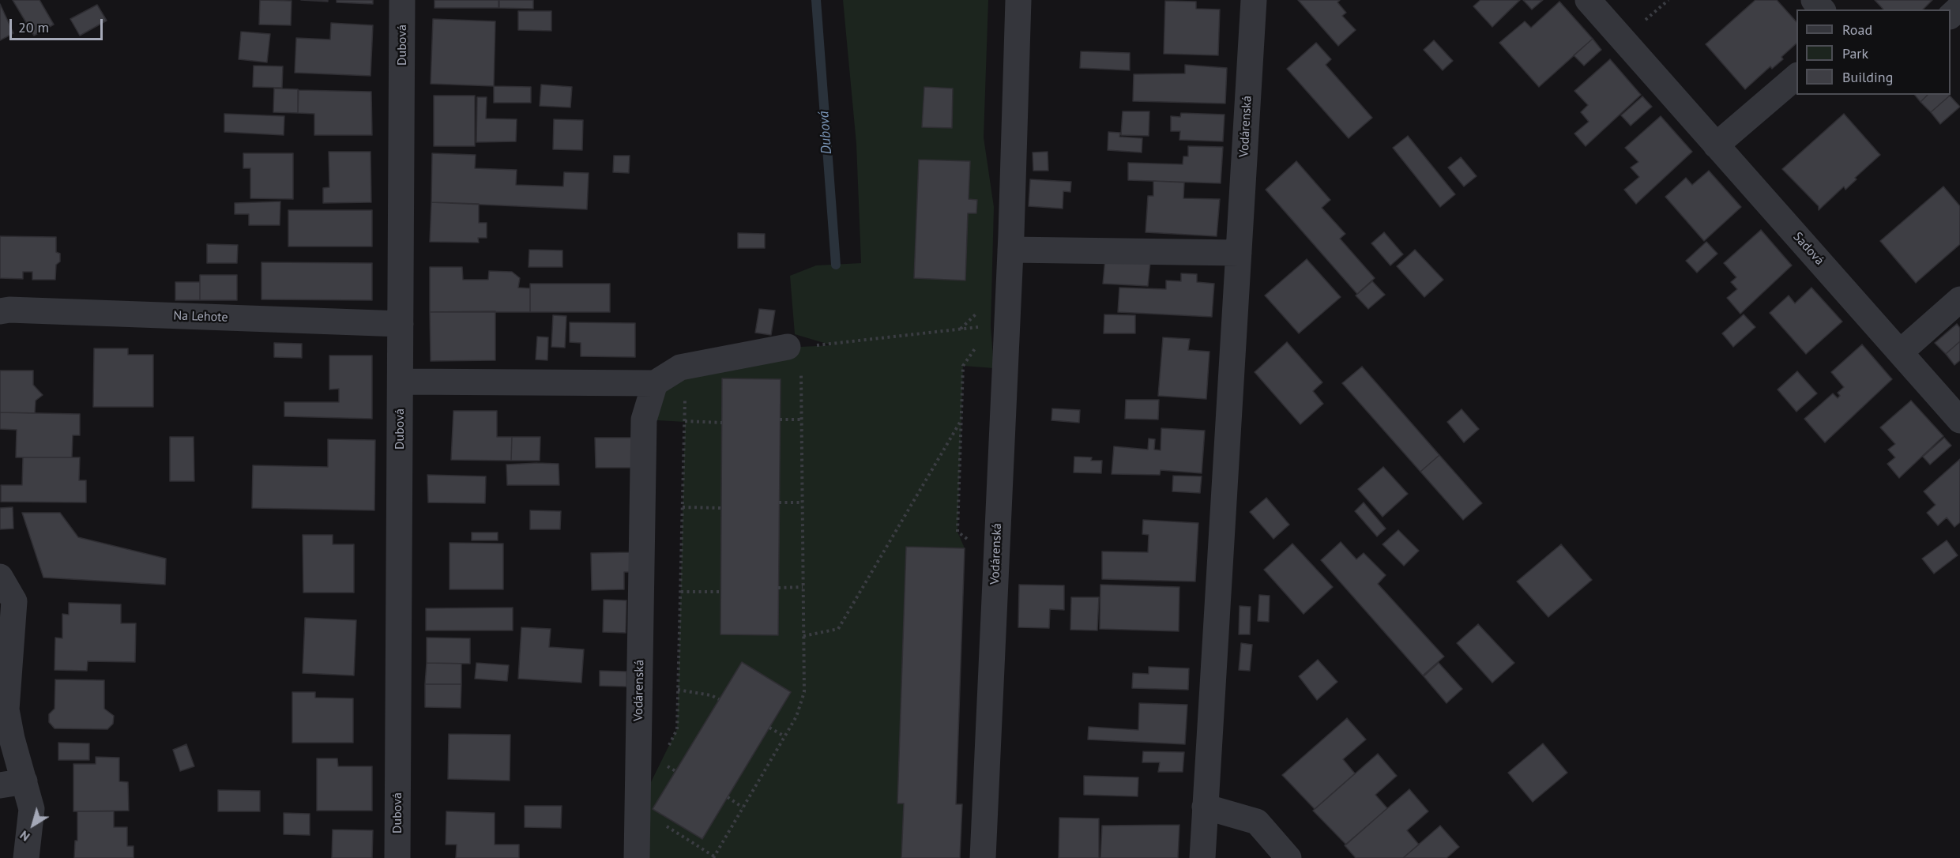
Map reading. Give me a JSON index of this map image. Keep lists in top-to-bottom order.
{
  "streets": {
    "street": [
      "Dubová",
      "Vodárenská",
      "Sadová",
      "Na Lehote"
    ]
  },
  "crossings": [
    ["Dubová", "Na Lehote"]
  ],
  "water": ["Dubová"],
  "legend": ["Road", "Park", "Building"],
  "scale_bar": "20 m",
  "north": "bottom left"
}
